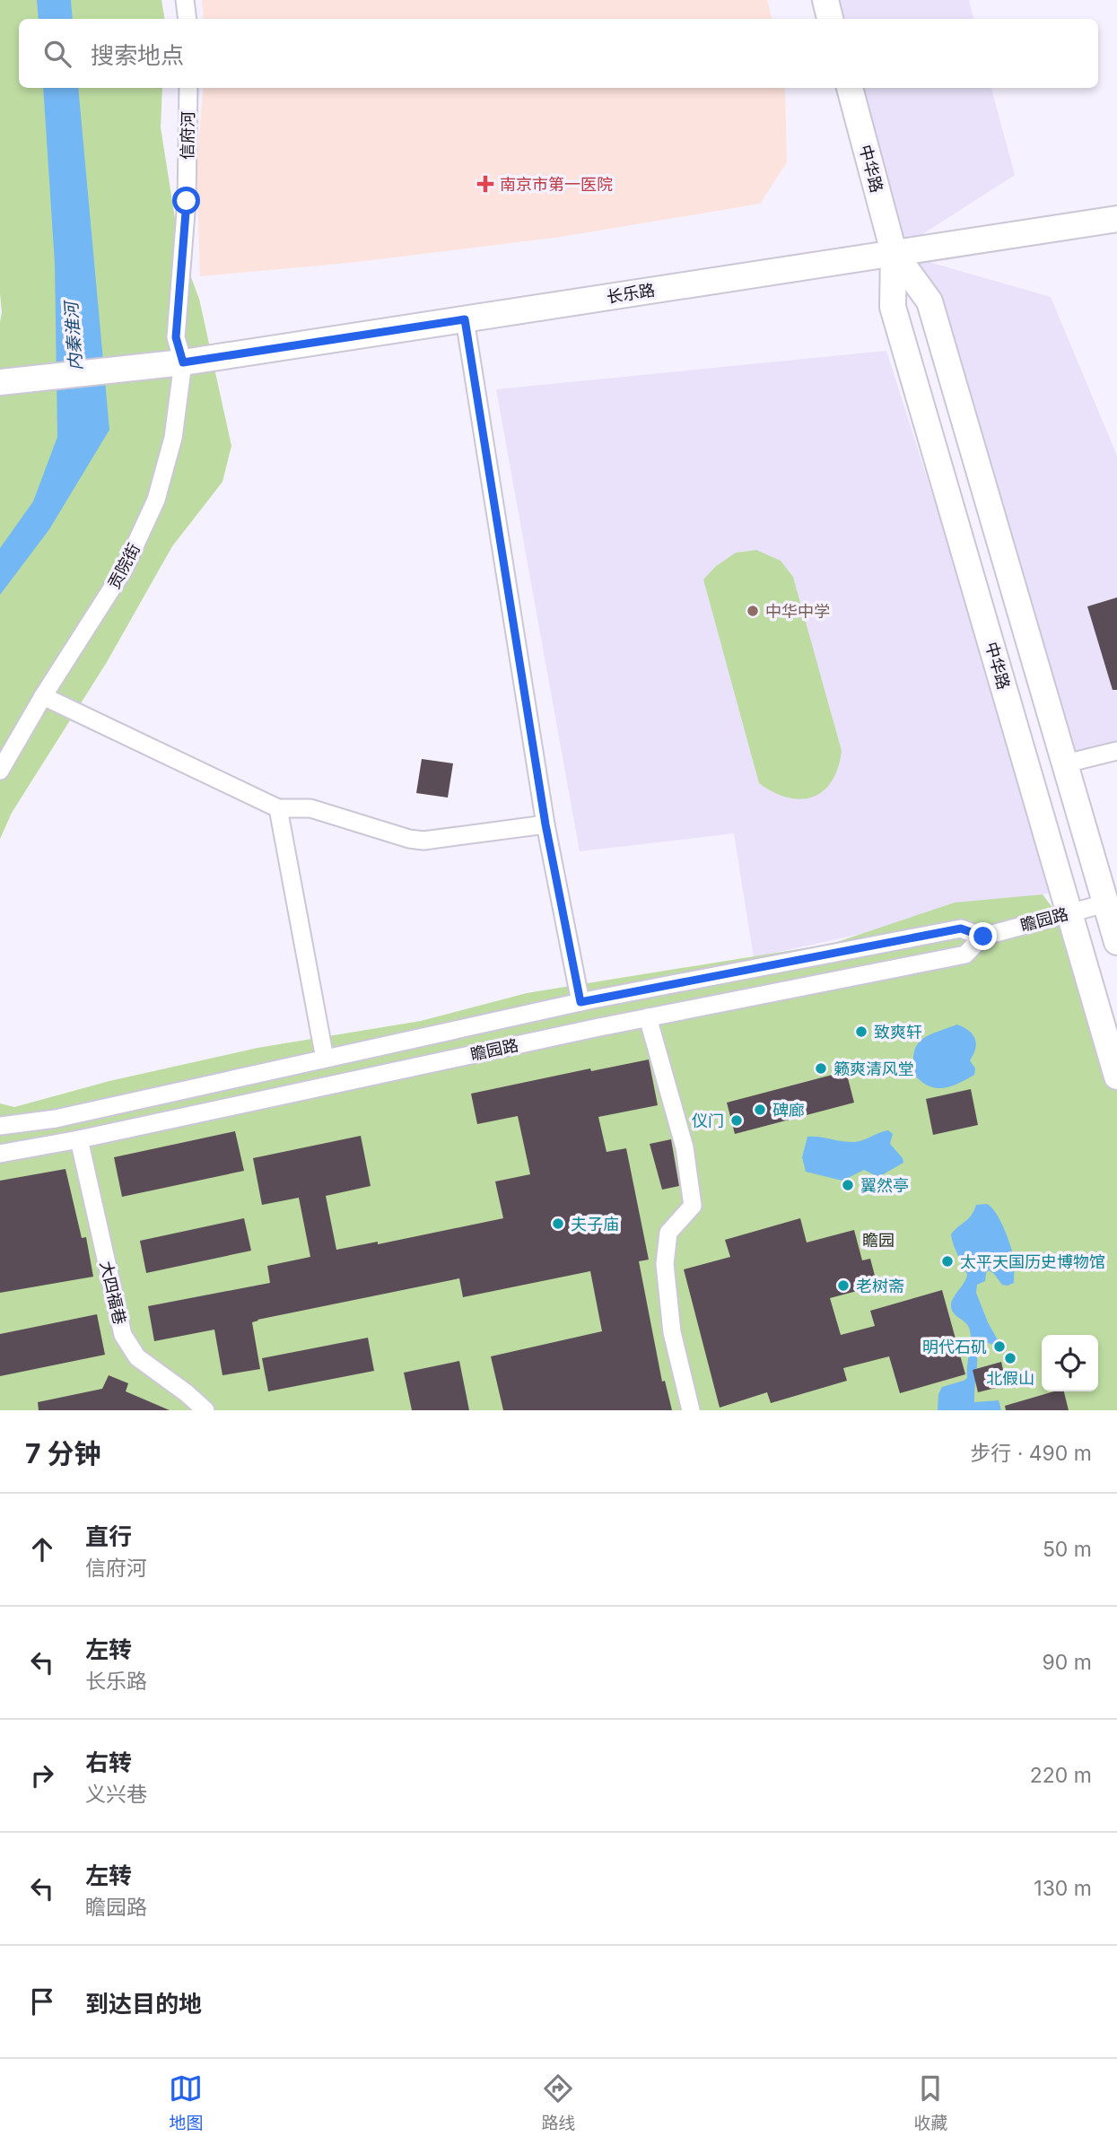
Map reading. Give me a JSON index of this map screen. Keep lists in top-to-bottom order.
{
  "streets": {
    "main road": ["中华路", "长乐路"],
    "street": [
      "信府河",
      "贡院街",
      "瞻园路",
      "大四福巷"
    ]
  },
  "crossings": [
    ["信府河", "贡院街"],
    ["中华路", "长乐路"],
    ["中华路", "瞻园路"],
    ["长乐路", "贡院街"],
    ["瞻园路", "大四福巷"]
  ],
  "water": ["内秦淮河"],
  "parks": ["瞻园"],
  "places": {
    "health": ["南京市第一医院"],
    "other": [
      "中华中学",
      "致爽轩",
      "籁爽清风堂",
      "碑廊",
      "仪门",
      "翼然亭",
      "夫子庙",
      "太平天国历史博物馆",
      "老树斋",
      "明代石矶",
      "北假山"
    ]
  },
  "page": {
    "search": "搜索地点",
    "heading": ["7 分钟", "步行 · 490 m"],
    "list": [
      ["直行", "信府河", "50 m"],
      ["左转", "长乐路", "90 m"],
      ["右转", "义兴巷", "220 m"],
      ["左转", "瞻园路", "130 m"],
      "到达目的地"
    ],
    "nav": ["地图", "路线", "收藏"]
  }
}
